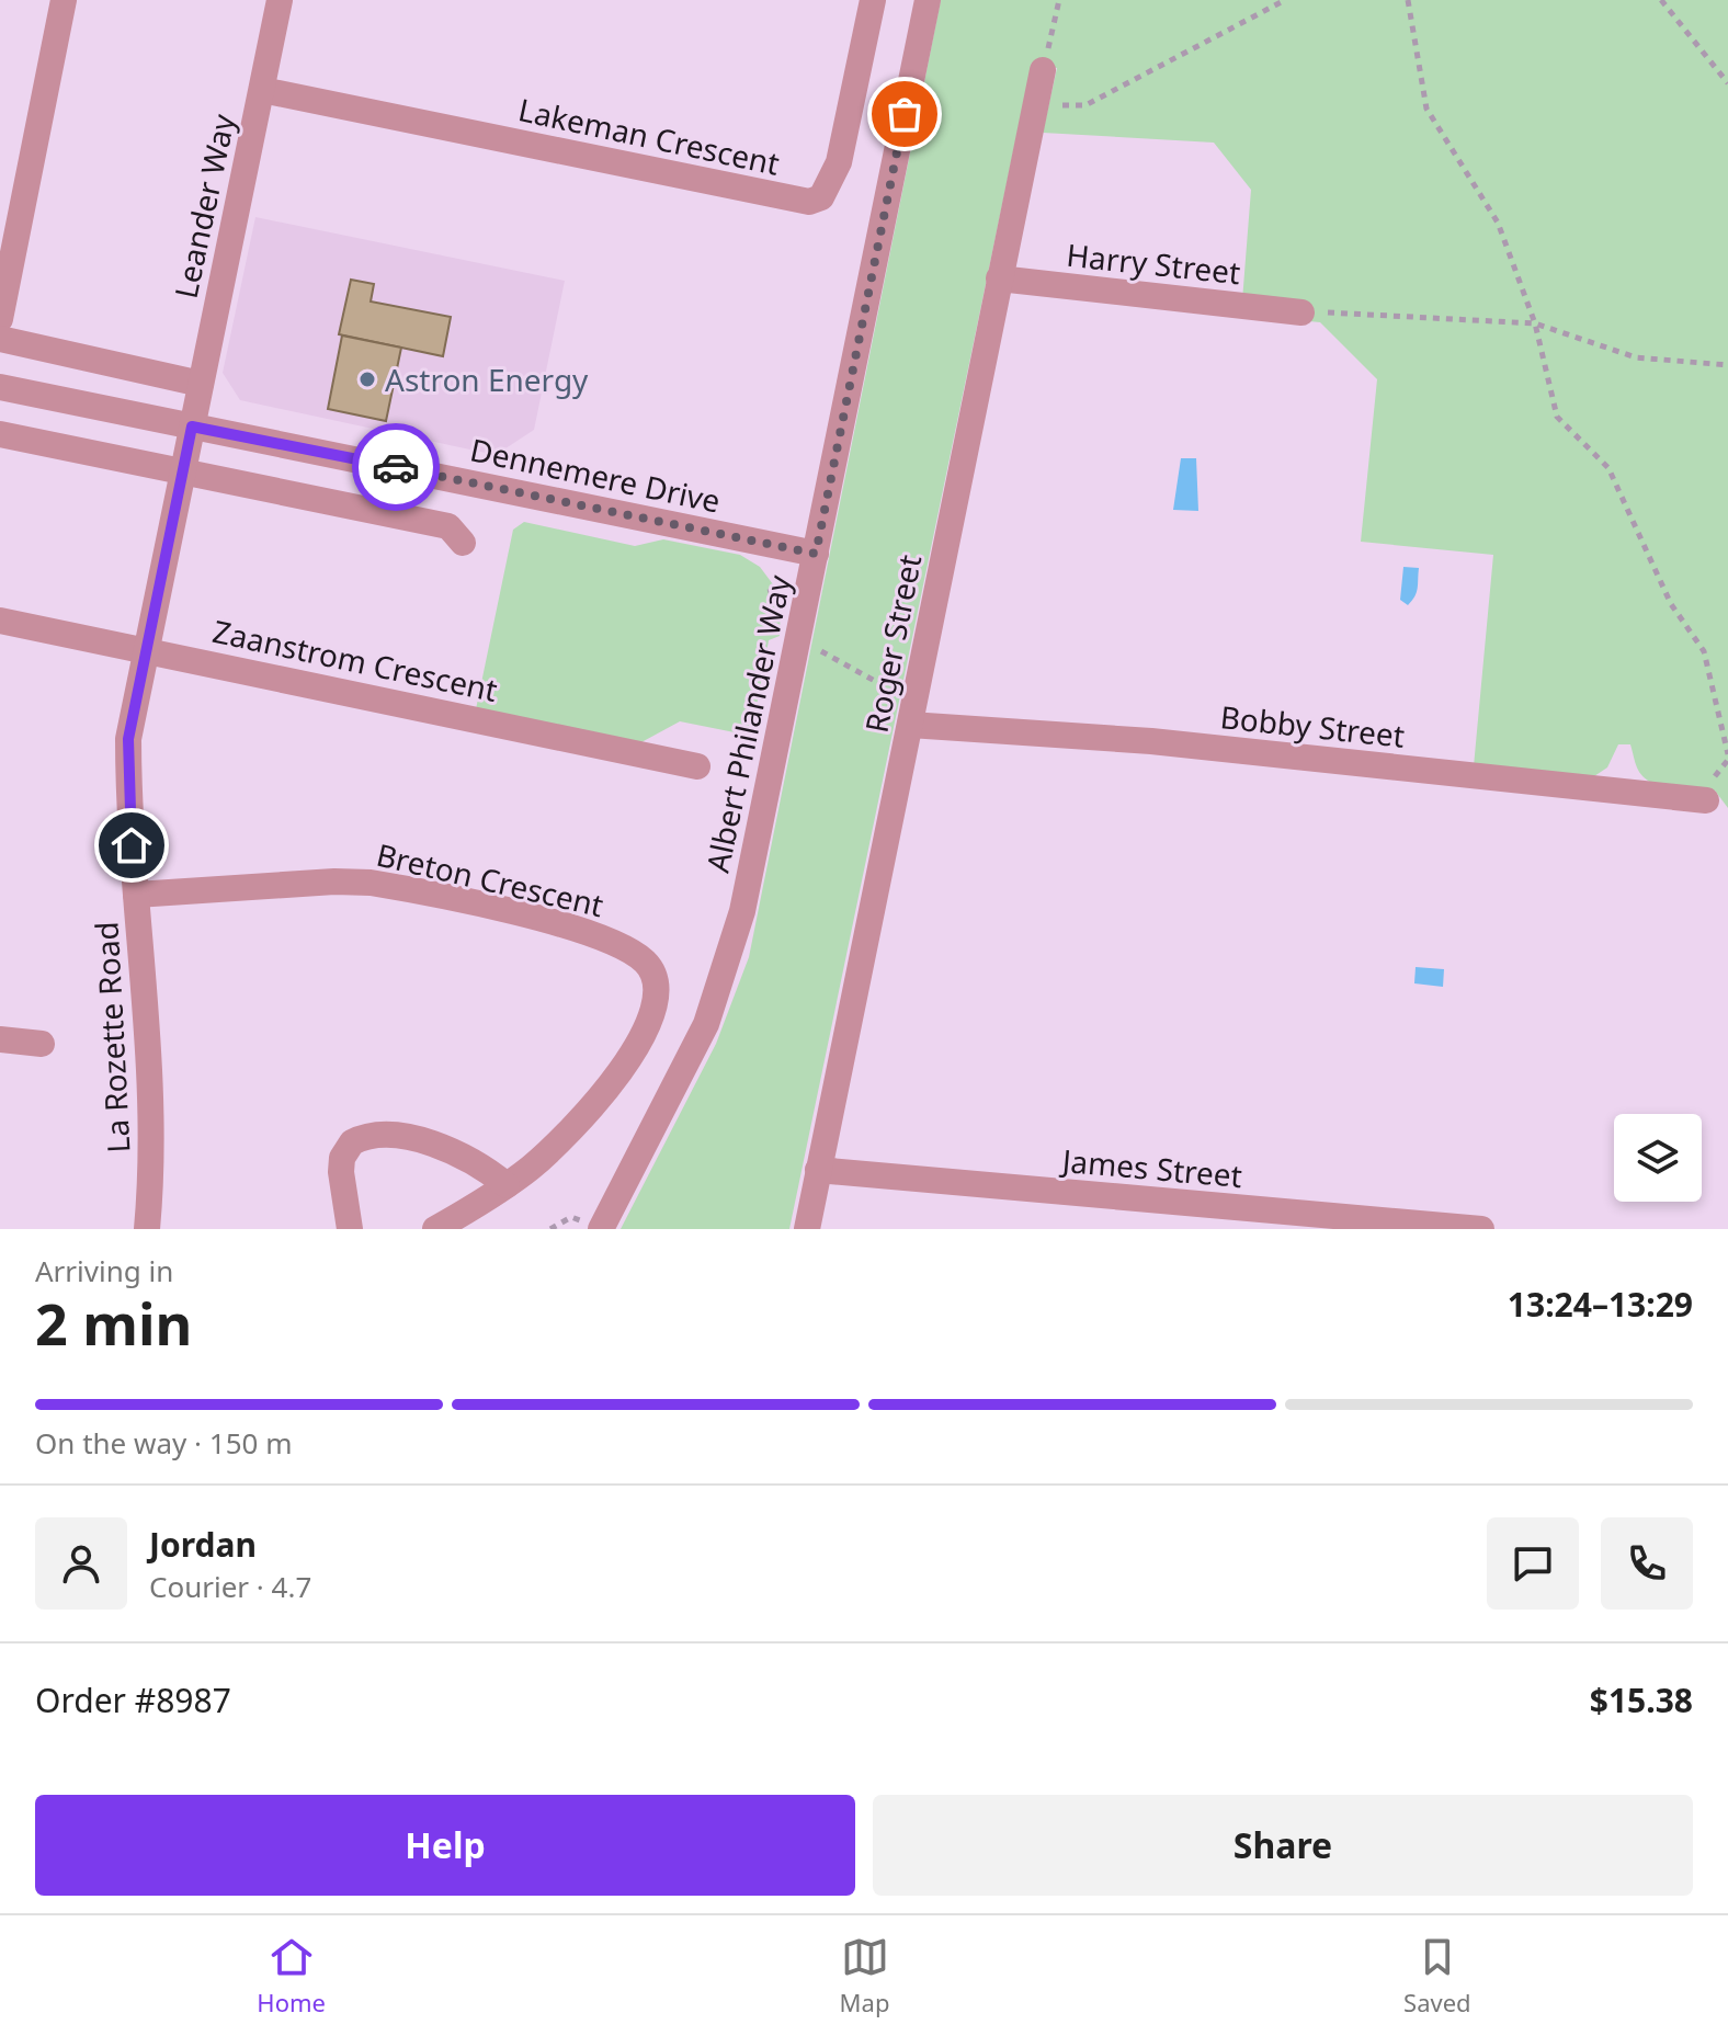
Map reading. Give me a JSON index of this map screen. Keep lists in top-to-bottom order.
{
  "streets": {
    "street": [
      "Lakeman Crescent",
      "Leander Way",
      "Harry Street",
      "Dennemere Drive",
      "Roger Street",
      "Zaanstrom Crescent",
      "Albert Philander Way",
      "Bobby Street",
      "Breton Crescent",
      "La Rozette Road",
      "James Street"
    ]
  },
  "crossings": [
    ["Lakeman Crescent", "Leander Way"],
    ["Leander Way", "Dennemere Drive"],
    ["Leander Way", "La Rozette Road"],
    ["Harry Street", "Roger Street"],
    ["Dennemere Drive", "Albert Philander Way"],
    ["Dennemere Drive", "La Rozette Road"],
    ["Roger Street", "Bobby Street"],
    ["Roger Street", "James Street"],
    ["Zaanstrom Crescent", "La Rozette Road"],
    ["Breton Crescent", "La Rozette Road"]
  ],
  "places": ["Astron Energy"],
  "page": {
    "heading": ["2 min", "Arriving in", "13:24–13:29"],
    "panel": [
      "Jordan",
      "Courier · 4.7",
      "Order #8987",
      "$15.38"
    ],
    "bar": "On the way · 150 m",
    "buttons": ["Help", "Share"],
    "tabs": ["Home", "Map", "Saved"]
  }
}
